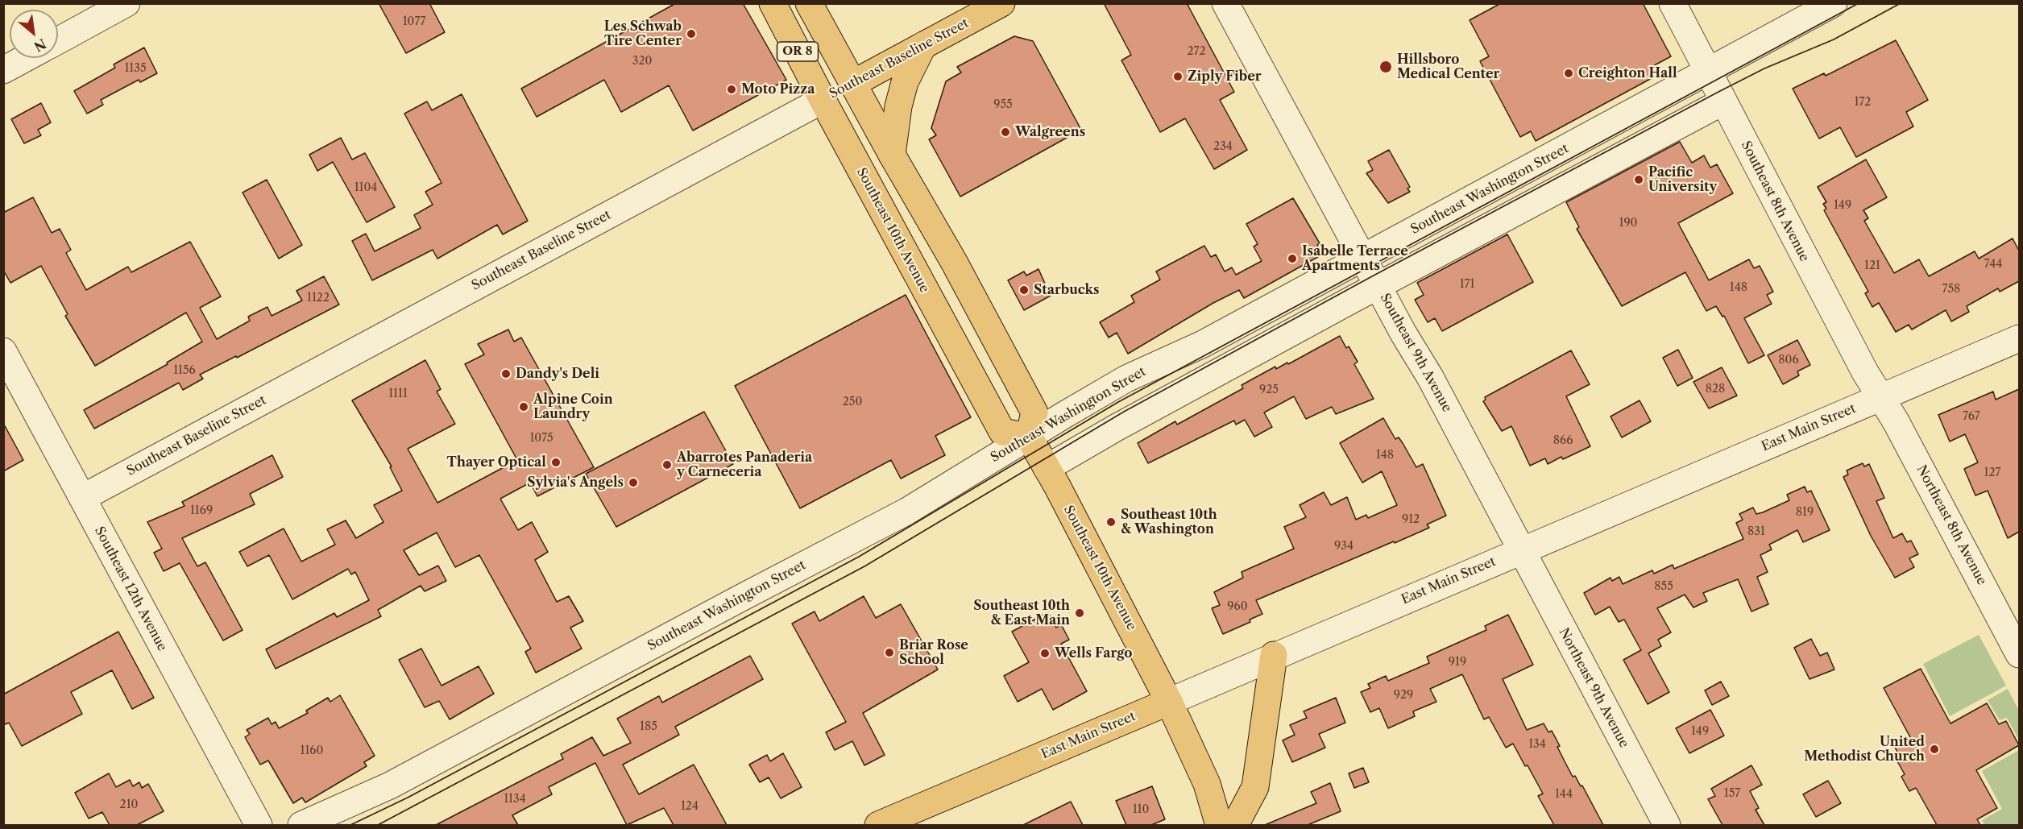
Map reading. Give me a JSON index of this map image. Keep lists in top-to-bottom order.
{
  "streets": {
    "main road": [
      "OR 8",
      "Southeast Baseline Street",
      "Southeast 10th Avenue",
      "East Main Street"
    ],
    "street": [
      "Southeast Washington Street",
      "Southeast 8th Avenue",
      "Southeast 9th Avenue",
      "Northeast 8th Avenue",
      "Southeast 12th Avenue",
      "Northeast 9th Avenue"
    ]
  },
  "crossings": [
    ["OR 8", "Southeast Baseline Street"],
    ["Southeast Baseline Street", "Southeast 10th Avenue"],
    ["Southeast Baseline Street", "Southeast 12th Avenue"],
    ["Southeast Washington Street", "Southeast 8th Avenue"],
    ["Southeast Washington Street", "Southeast 10th Avenue"],
    ["Southeast Washington Street", "Southeast 9th Avenue"],
    ["Southeast 8th Avenue", "East Main Street"],
    ["Southeast 8th Avenue", "Northeast 8th Avenue"],
    ["Southeast 10th Avenue", "East Main Street"],
    ["Southeast 9th Avenue", "East Main Street"],
    ["Southeast 9th Avenue", "Northeast 9th Avenue"],
    ["East Main Street", "Northeast 8th Avenue"],
    ["East Main Street", "Northeast 9th Avenue"]
  ],
  "places": [
    "Les Schwab Tire Center",
    "Hillsboro Medical Center",
    "Creighton Hall",
    "Ziply Fiber",
    "Moto Pizza",
    "Walgreens",
    "Pacific University",
    "Isabelle Terrace Apartments",
    "Starbucks",
    "Dandy's Deli",
    "Alpine Coin Laundry",
    "Thayer Optical",
    "Abarrotes Panaderia y Carneceria",
    "Sylvia's Angels",
    "Southeast 10th & Washington",
    "Southeast 10th & East Main",
    "Briar Rose School",
    "Wells Fargo",
    "United Methodist Church"
  ],
  "house_numbers": [
    "1077",
    "272",
    "320",
    "1135",
    "172",
    "955",
    "234",
    "1104",
    "149",
    "190",
    "744",
    "121",
    "171",
    "148",
    "758",
    "1122",
    "806",
    "1156",
    "828",
    "925",
    "1111",
    "250",
    "767",
    "1075",
    "866",
    "148",
    "127",
    "1169",
    "819",
    "912",
    "831",
    "934",
    "855",
    "960",
    "919",
    "929",
    "185",
    "149",
    "134",
    "1160",
    "157",
    "144",
    "1134",
    "210",
    "124",
    "110"
  ],
  "north": "bottom right"
}
